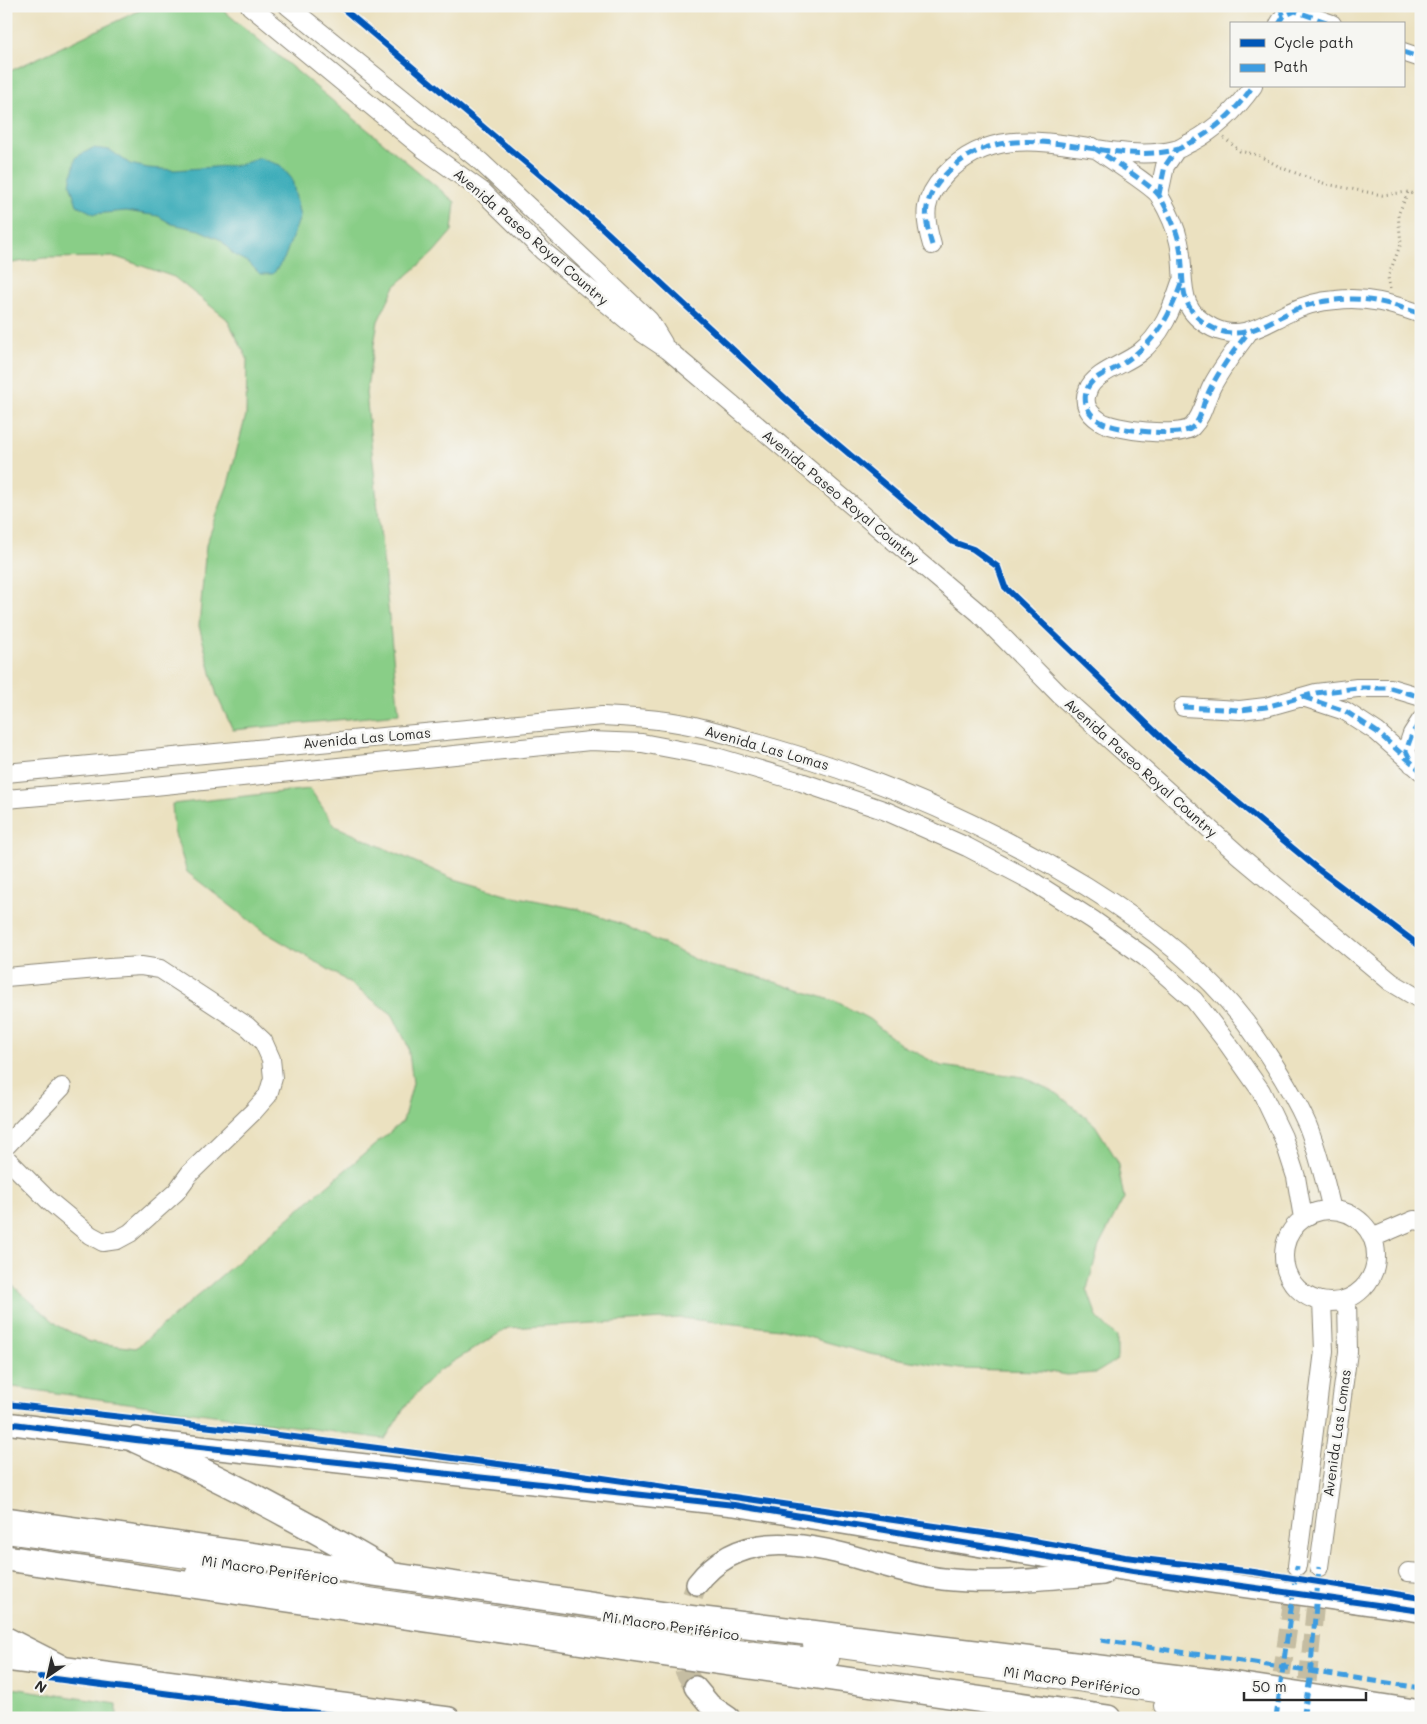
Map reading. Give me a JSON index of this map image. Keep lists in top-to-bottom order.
{
  "streets": {
    "street": ["Avenida Paseo Royal Country", "Avenida Las Lomas", "Mi Macro Periférico"]
  },
  "legend": ["Cycle path", "Path"],
  "scale_bar": "50 m",
  "north": "bottom left"
}
